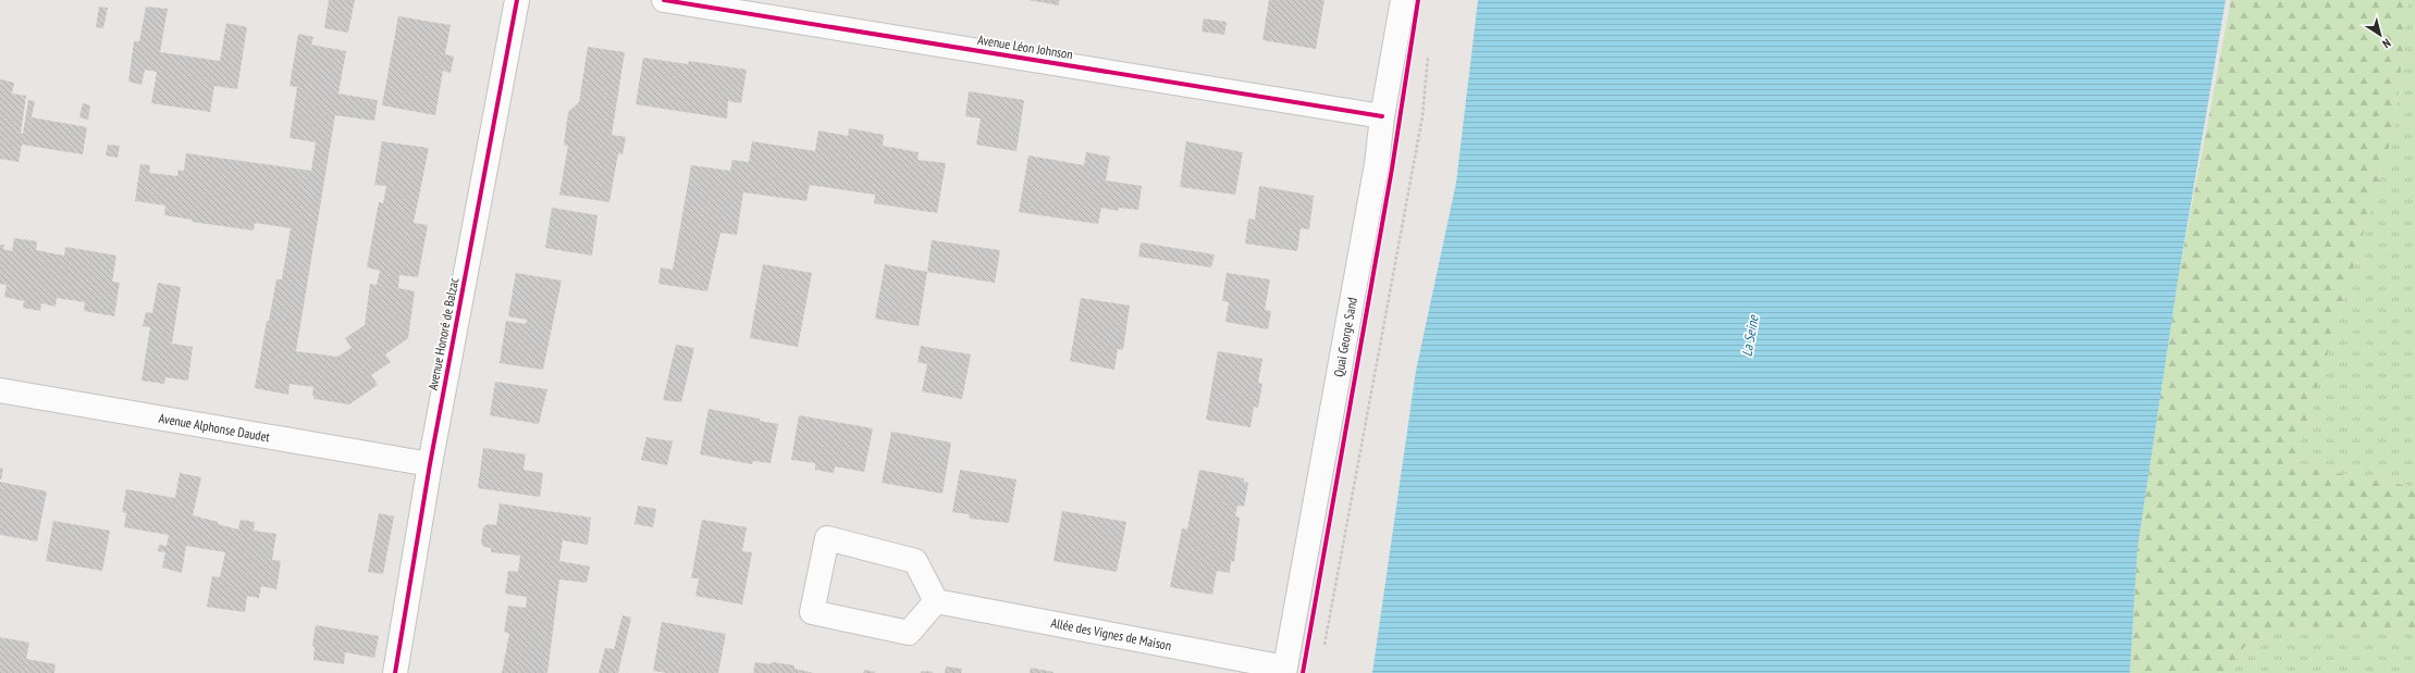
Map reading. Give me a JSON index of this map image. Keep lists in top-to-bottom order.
{
  "streets": {
    "street": [
      "Avenue Léon Johnson",
      "Avenue Honoré de Balzac",
      "Quai George Sand",
      "Avenue Alphonse Daudet",
      "Allée des Vignes de Maison"
    ]
  },
  "crossings": [
    ["Avenue Léon Johnson", "Quai George Sand"],
    ["Avenue Honoré de Balzac", "Avenue Alphonse Daudet"],
    ["Quai George Sand", "Allée des Vignes de Maison"]
  ],
  "water": ["La Seine"],
  "north": "bottom right"
}
